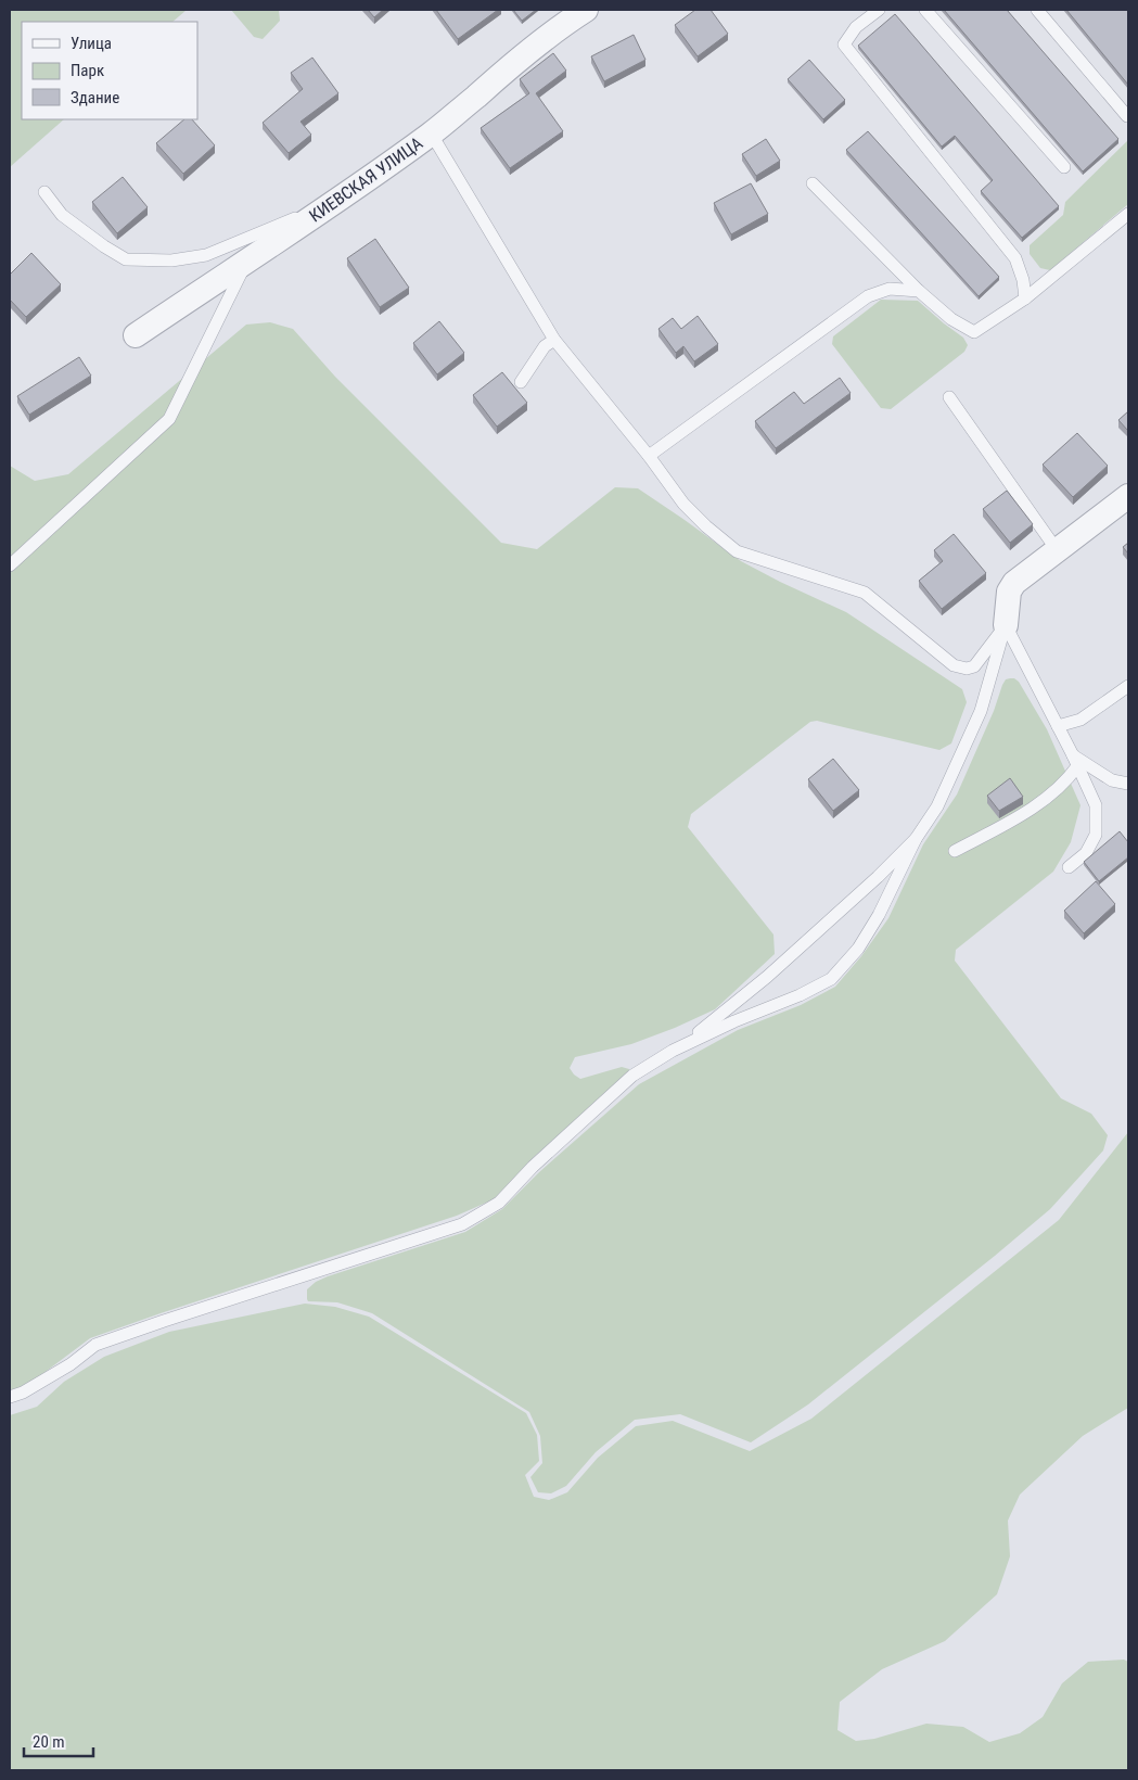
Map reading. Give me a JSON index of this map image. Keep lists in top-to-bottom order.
{
  "streets": {
    "street": ["КИЕВСКАЯ УЛИЦА"]
  },
  "legend": ["Улица", "Парк", "Здание"],
  "scale_bar": "20 m"
}
